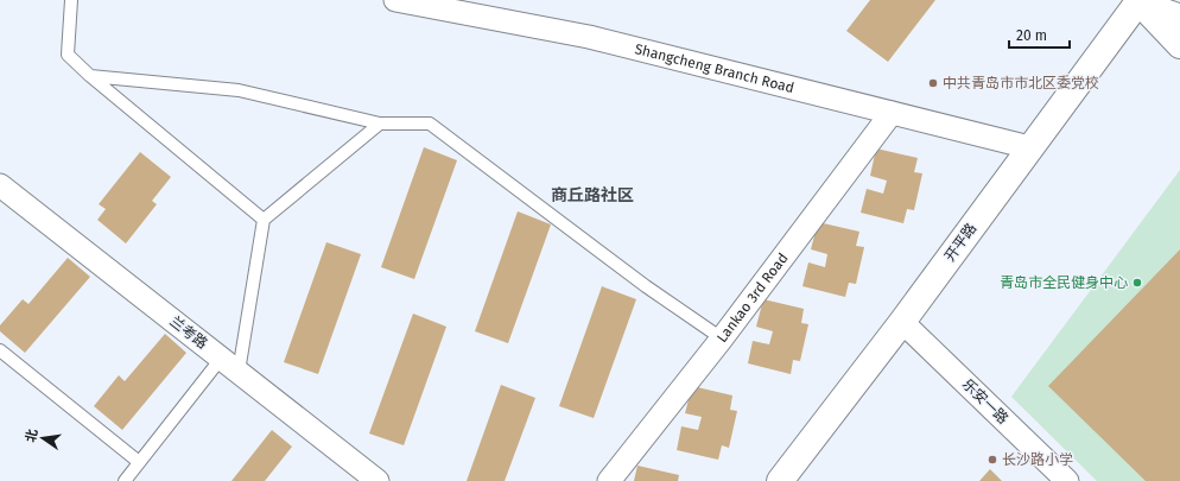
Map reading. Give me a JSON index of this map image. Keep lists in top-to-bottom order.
{
  "streets": {
    "street": [
      "Shangcheng Branch Road",
      "开平路",
      "Lankao 3rd Road",
      "兰考路",
      "乐安一路"
    ]
  },
  "crossings": [
    ["Shangcheng Branch Road", "开平路"],
    ["Shangcheng Branch Road", "Lankao 3rd Road"],
    ["开平路", "乐安一路"]
  ],
  "districts": ["商丘路社区"],
  "places": ["中共青岛市市北区委党校", "青岛市全民健身中心", "长沙路小学"],
  "scale_bar": "20 m",
  "north": "left"
}
